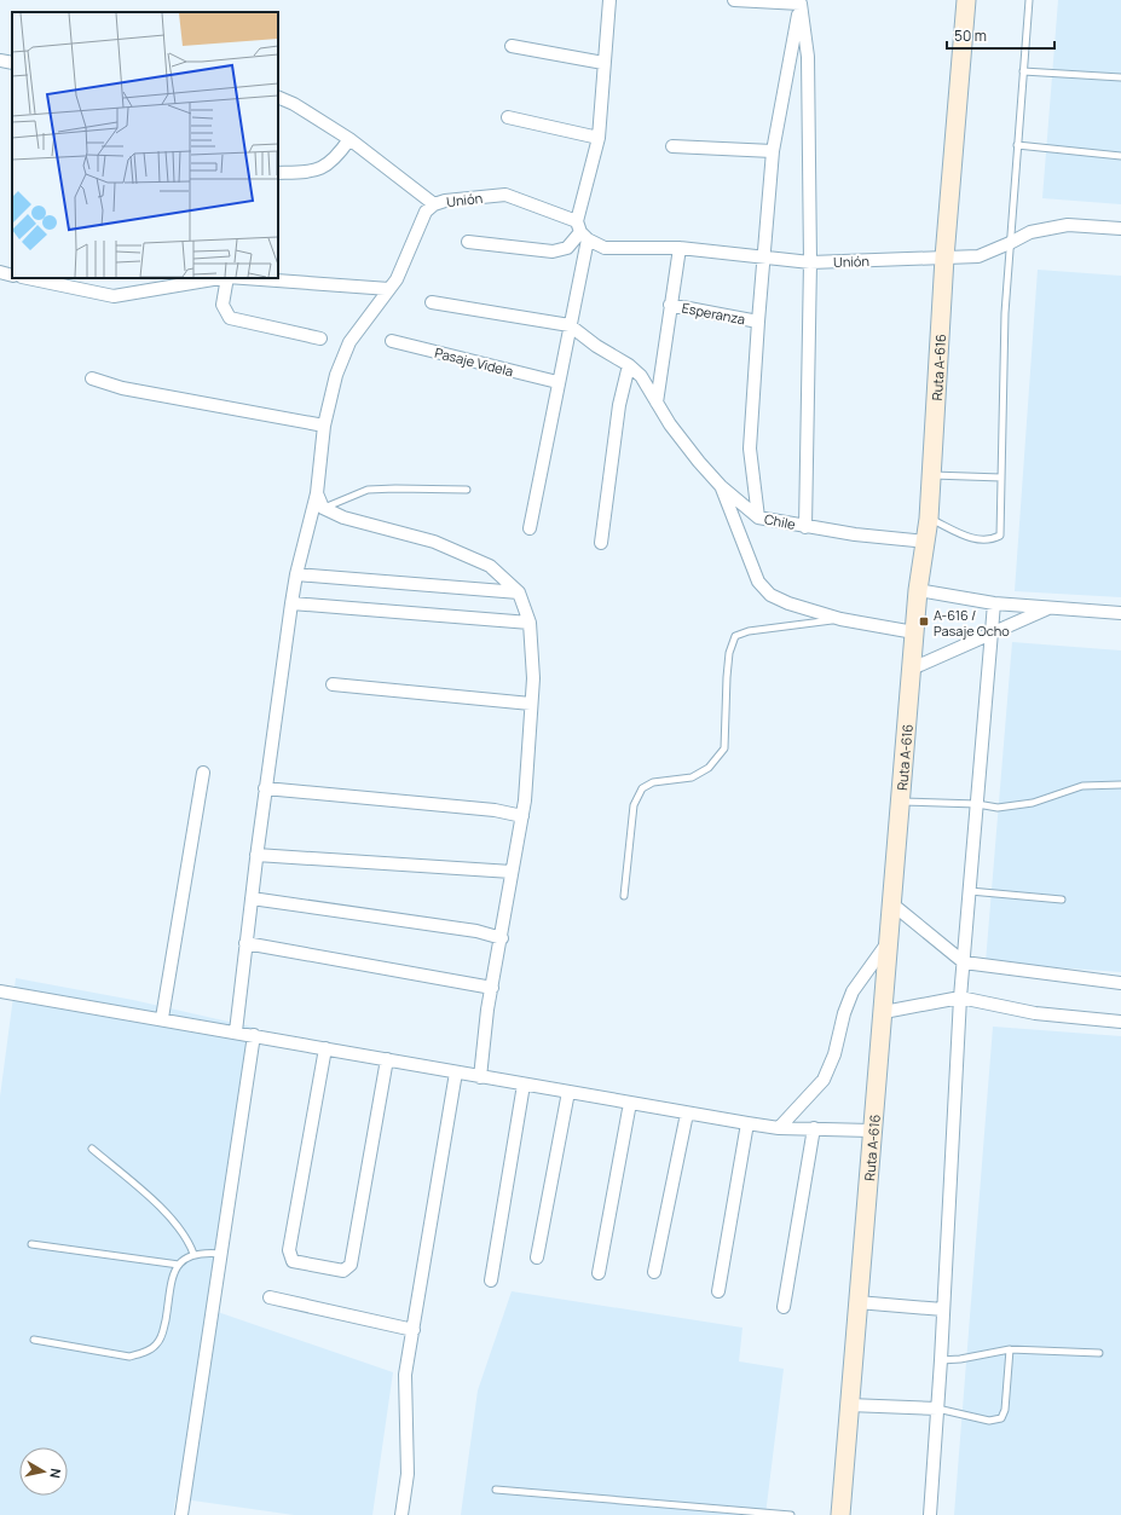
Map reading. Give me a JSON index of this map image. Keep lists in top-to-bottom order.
{
  "streets": {
    "main road": ["Ruta A-616"],
    "street": [
      "Unión",
      "Esperanza",
      "Pasaje Videla",
      "Chile"
    ]
  },
  "crossings": [
    ["Unión", "Ruta A-616"],
    ["Ruta A-616", "Chile"]
  ],
  "places": {
    "transit": ["A-616 / Pasaje Ocho"]
  },
  "scale_bar": "50 m",
  "north": "right"
}
